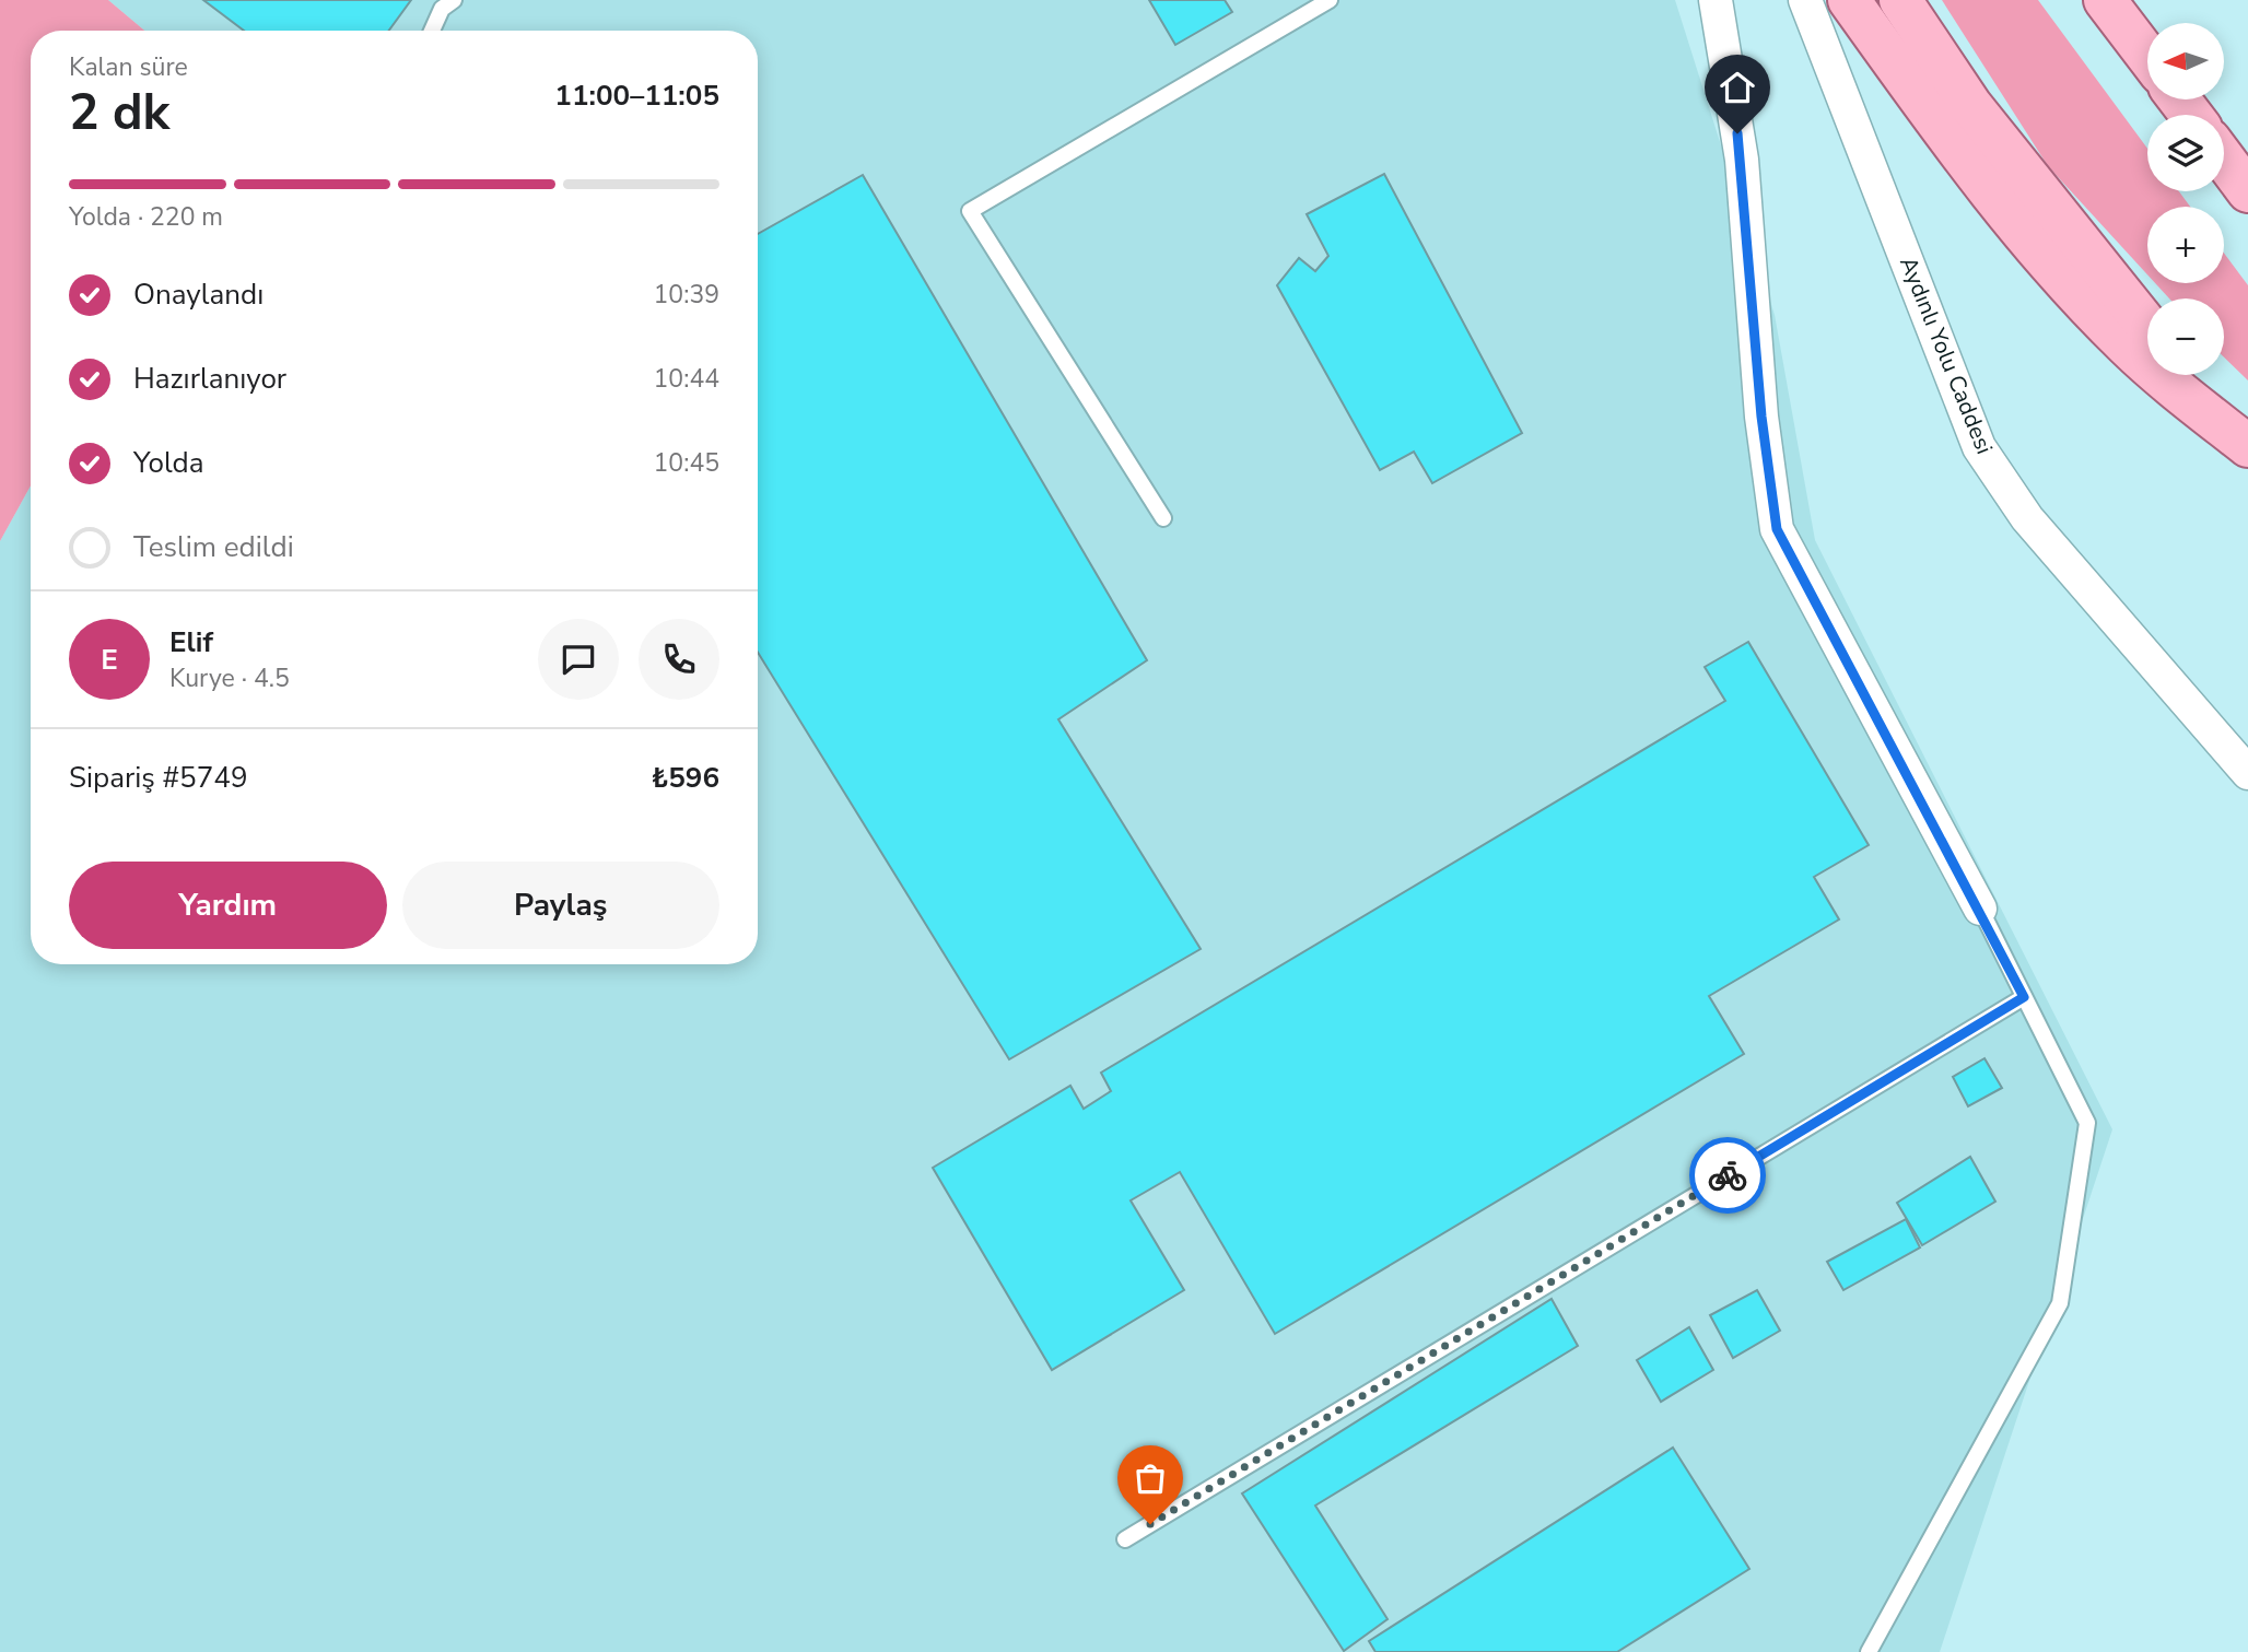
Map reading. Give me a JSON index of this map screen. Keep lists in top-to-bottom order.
{
  "streets": {
    "street": ["Aydınlı Yolu Caddesi"]
  },
  "north": "left",
  "page": {
    "map_buttons": ["+", "−"],
    "heading": ["2 dk", "Kalan süre", "11:00–11:05"],
    "panel": [
      "Elif",
      "Kurye · 4.5",
      "Sipariş #5749",
      "₺596"
    ],
    "bar": "Yolda · 220 m",
    "list": [
      ["Onaylandı", "10:39"],
      ["Hazırlanıyor", "10:44"],
      ["Yolda", "10:45"],
      "Teslim edildi"
    ],
    "round": "E",
    "buttons": ["Yardım", "Paylaş"]
  }
}
